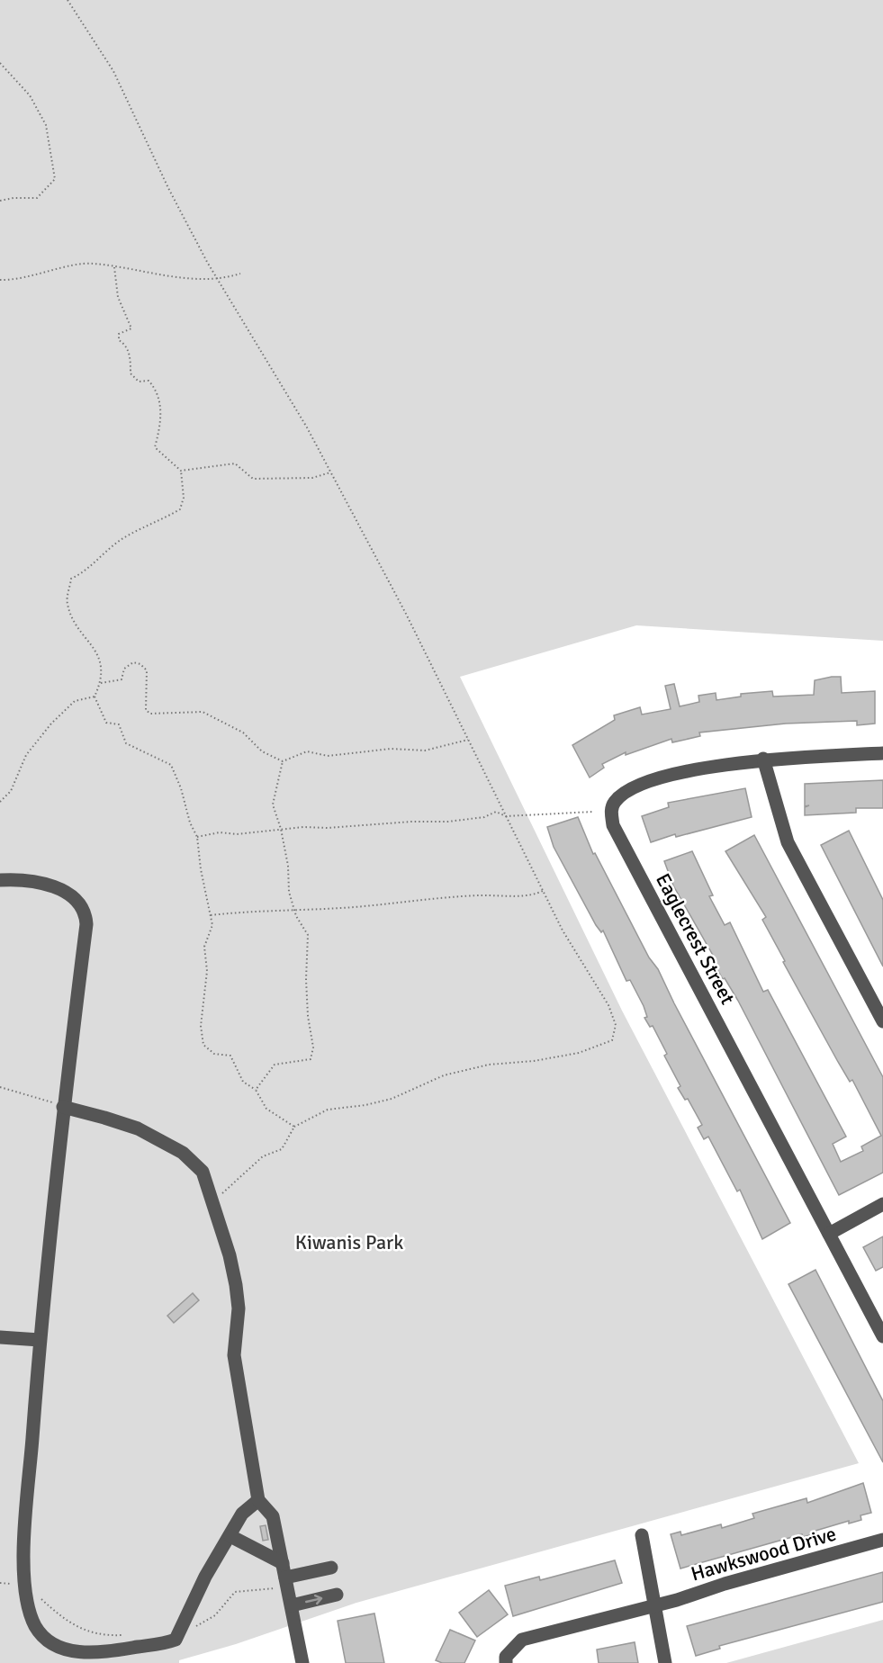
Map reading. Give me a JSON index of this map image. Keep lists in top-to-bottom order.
{
  "streets": {
    "street": ["Eaglecrest Street", "Hawkswood Drive"]
  },
  "parks": ["Kiwanis Park"]
}
